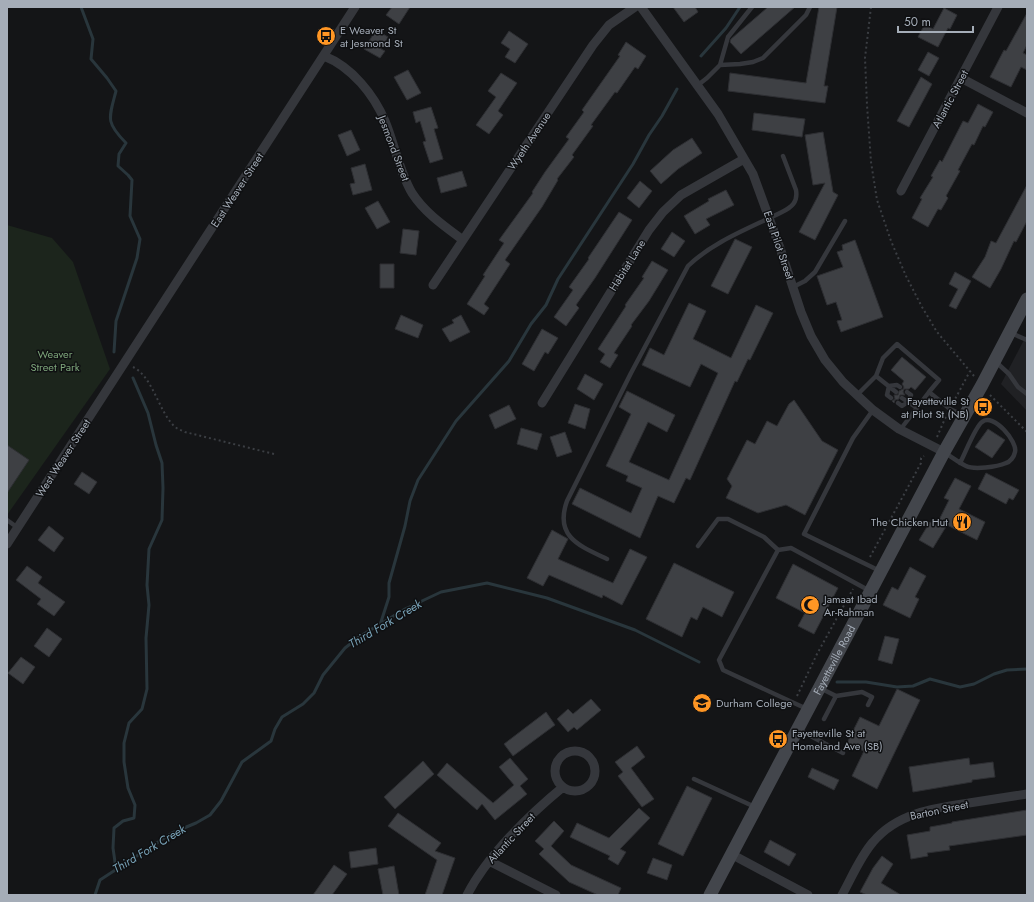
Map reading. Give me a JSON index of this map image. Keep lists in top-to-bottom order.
{
  "streets": {
    "main road": ["Fayetteville Road"],
    "street": [
      "Atlantic Street",
      "Wyeth Avenue",
      "Jesmond Street",
      "East Weaver Street",
      "East Pilot Street",
      "Habitat Lane",
      "West Weaver Street",
      "Barton Street"
    ]
  },
  "crossings": [
    ["Wyeth Avenue", "Jesmond Street"],
    ["Jesmond Street", "East Weaver Street"],
    ["East Weaver Street", "West Weaver Street"],
    ["East Pilot Street", "Habitat Lane"],
    ["East Pilot Street", "Fayetteville Road"]
  ],
  "water": ["Third Fork Creek"],
  "parks": ["Weaver Street Park"],
  "places": {
    "bus stop": ["E Weaver St at Jesmond St", "Fayetteville St at Pilot St (NB)", "Fayetteville St at Homeland Ave (SB)"],
    "restaurant": ["The Chicken Hut"],
    "mosque": ["Jamaat Ibad Ar-Rahman"],
    "school or university": ["Durham College"]
  },
  "scale_bar": "50 m"
}
